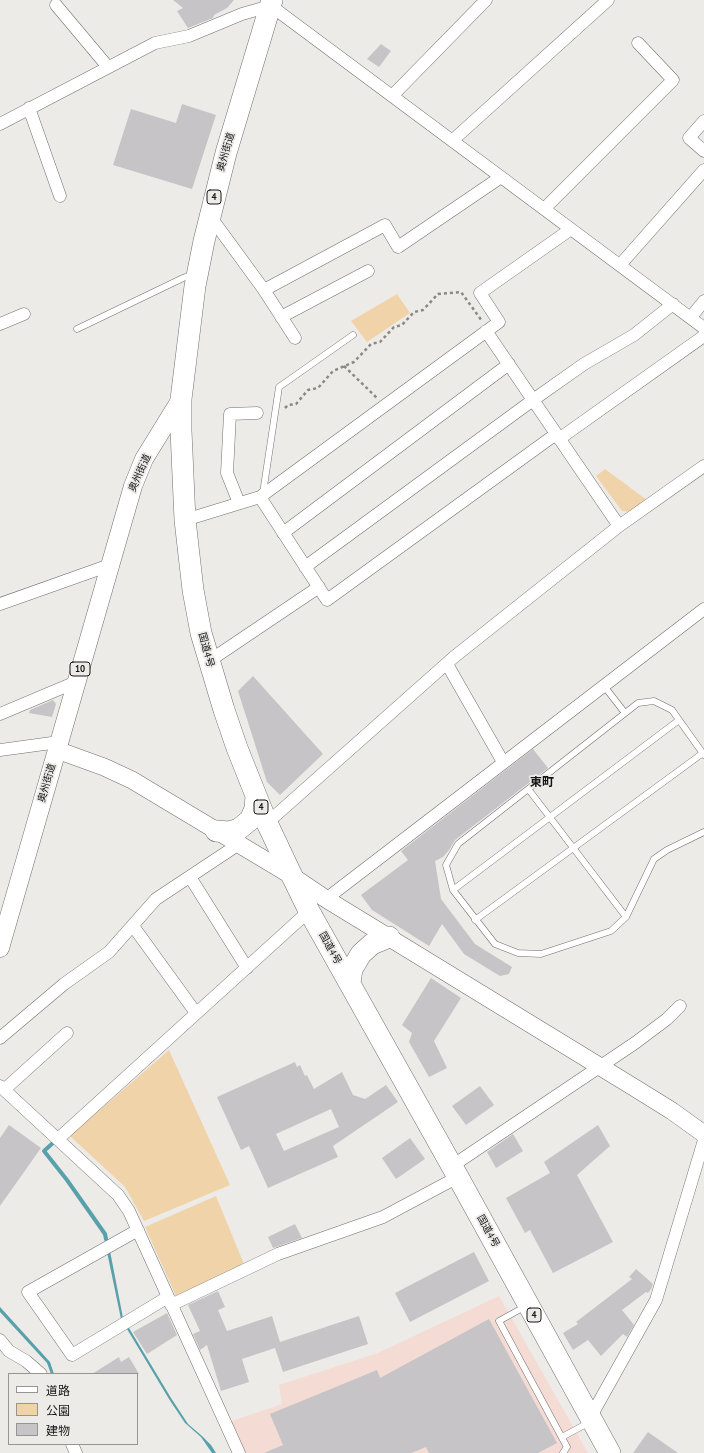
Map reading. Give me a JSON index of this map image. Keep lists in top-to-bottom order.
{
  "streets": {
    "highway": ["奥州街道", "4", "国道4号"],
    "main road": ["10"]
  },
  "crossings": [
    ["奥州街道", "国道4号"]
  ],
  "districts": ["東町"],
  "legend": ["道路", "公園", "建物"]
}
